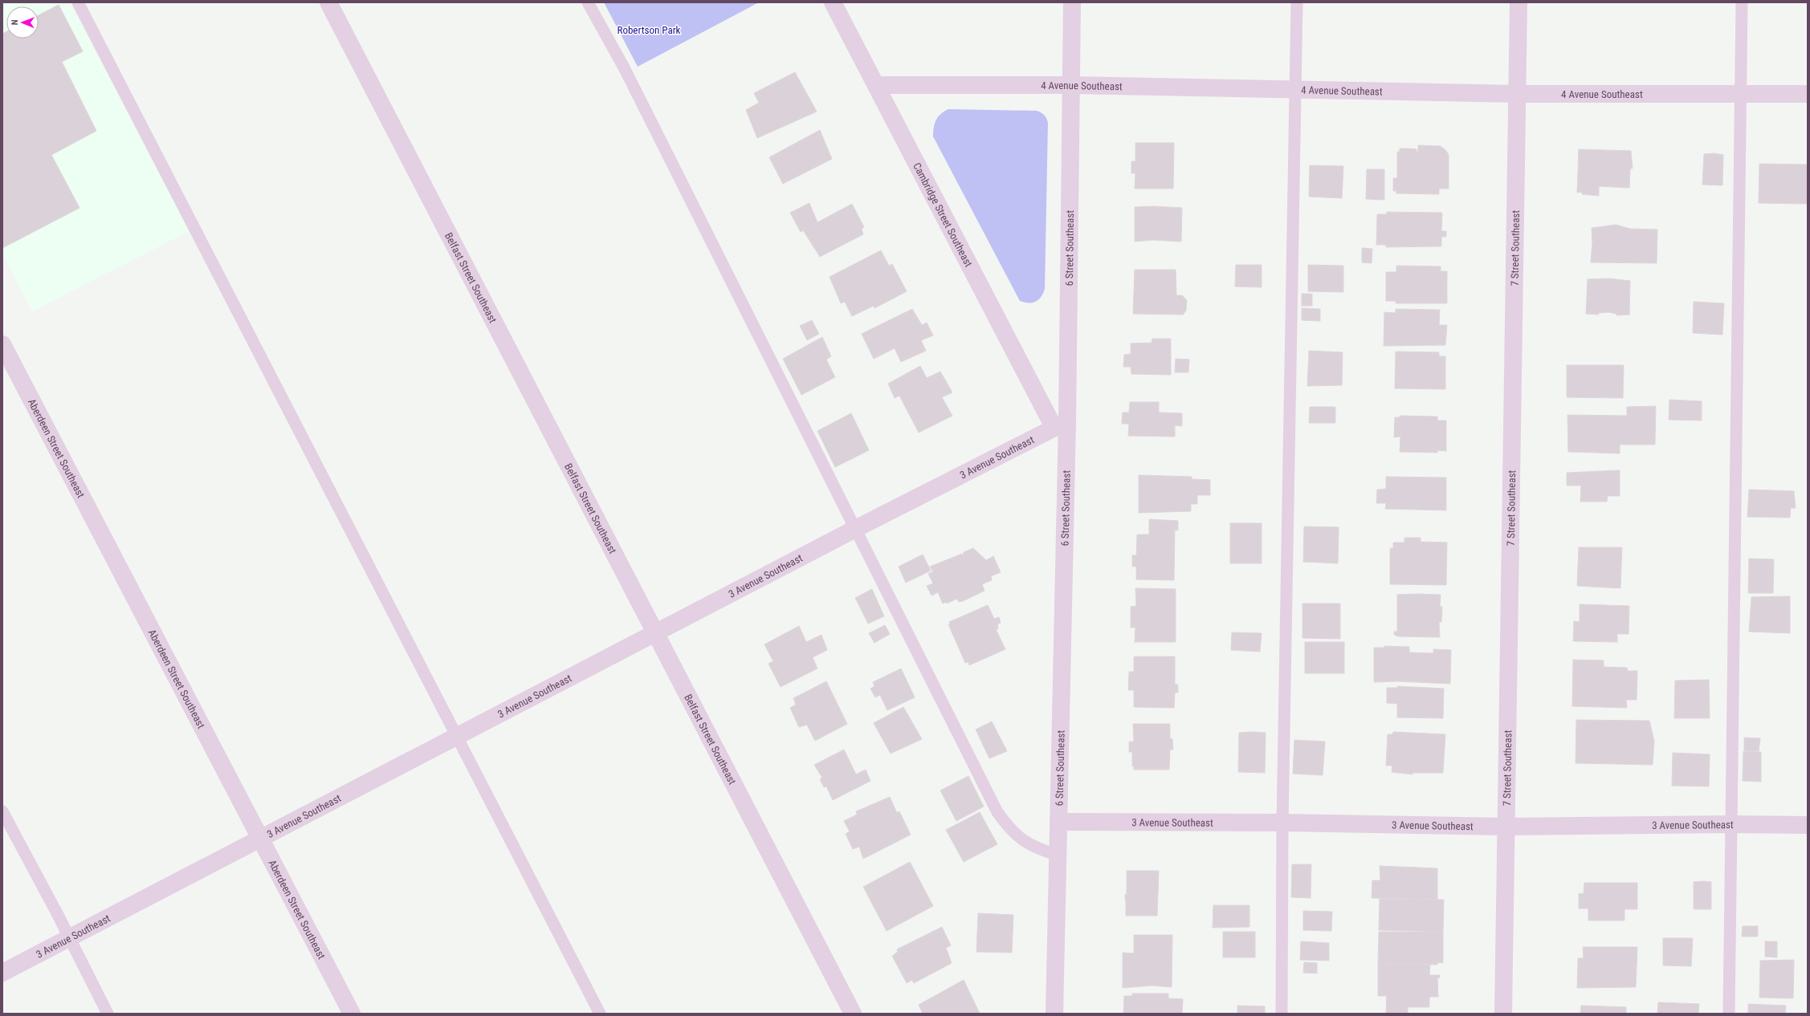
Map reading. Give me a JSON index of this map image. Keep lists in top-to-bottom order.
{
  "streets": {
    "street": [
      "4 Avenue Southeast",
      "Cambridge Street Southeast",
      "6 Street Southeast",
      "7 Street Southeast",
      "Belfast Street Southeast",
      "Aberdeen Street Southeast",
      "3 Avenue Southeast"
    ]
  },
  "crossings": [
    ["4 Avenue Southeast", "Cambridge Street Southeast"],
    ["4 Avenue Southeast", "6 Street Southeast"],
    ["4 Avenue Southeast", "7 Street Southeast"],
    ["Cambridge Street Southeast", "6 Street Southeast"],
    ["Cambridge Street Southeast", "3 Avenue Southeast"],
    ["6 Street Southeast", "3 Avenue Southeast"],
    ["7 Street Southeast", "3 Avenue Southeast"],
    ["Belfast Street Southeast", "3 Avenue Southeast"],
    ["Aberdeen Street Southeast", "3 Avenue Southeast"]
  ],
  "parks": ["Robertson Park"],
  "north": "left"
}
